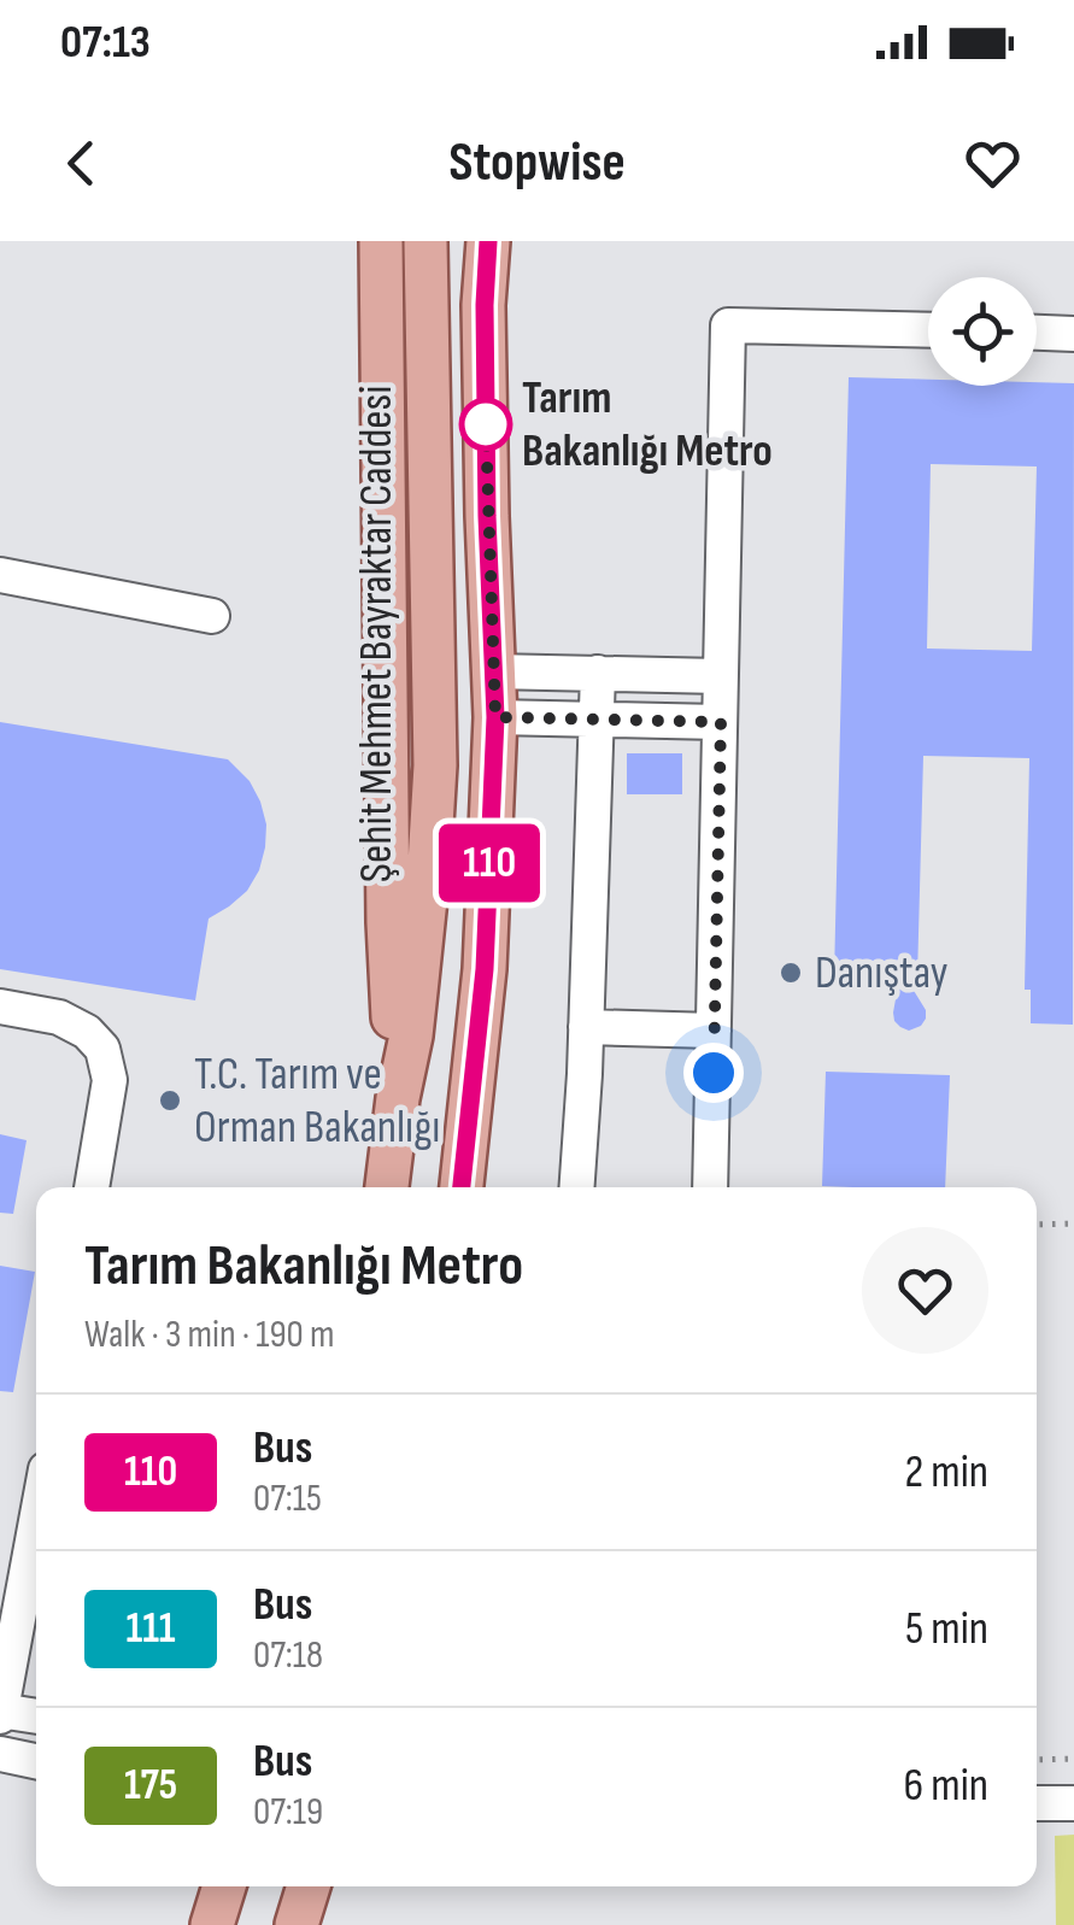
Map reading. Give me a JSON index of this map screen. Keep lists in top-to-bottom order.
{
  "streets": {
    "main road": ["Şehit Mehmet Bayraktar Caddesi"]
  },
  "places": ["Tarım Bakanlığı Metro", "Danıştay", "T.C. Tarım ve Orman Bakanlığı"],
  "lines": ["bus line 110"],
  "page": {
    "status": "07:13",
    "header": "Stopwise",
    "on_map": "110",
    "heading": ["Tarım Bakanlığı Metro", "Walk · 3 min · 190 m"],
    "list": [
      {
        "mark": "110",
        "name": "Bus",
        "note": "07:15",
        "value": "2 min"
      },
      {
        "mark": "111",
        "name": "Bus",
        "note": "07:18",
        "value": "5 min"
      },
      {
        "mark": "175",
        "name": "Bus",
        "note": "07:19",
        "value": "6 min"
      }
    ]
  }
}
